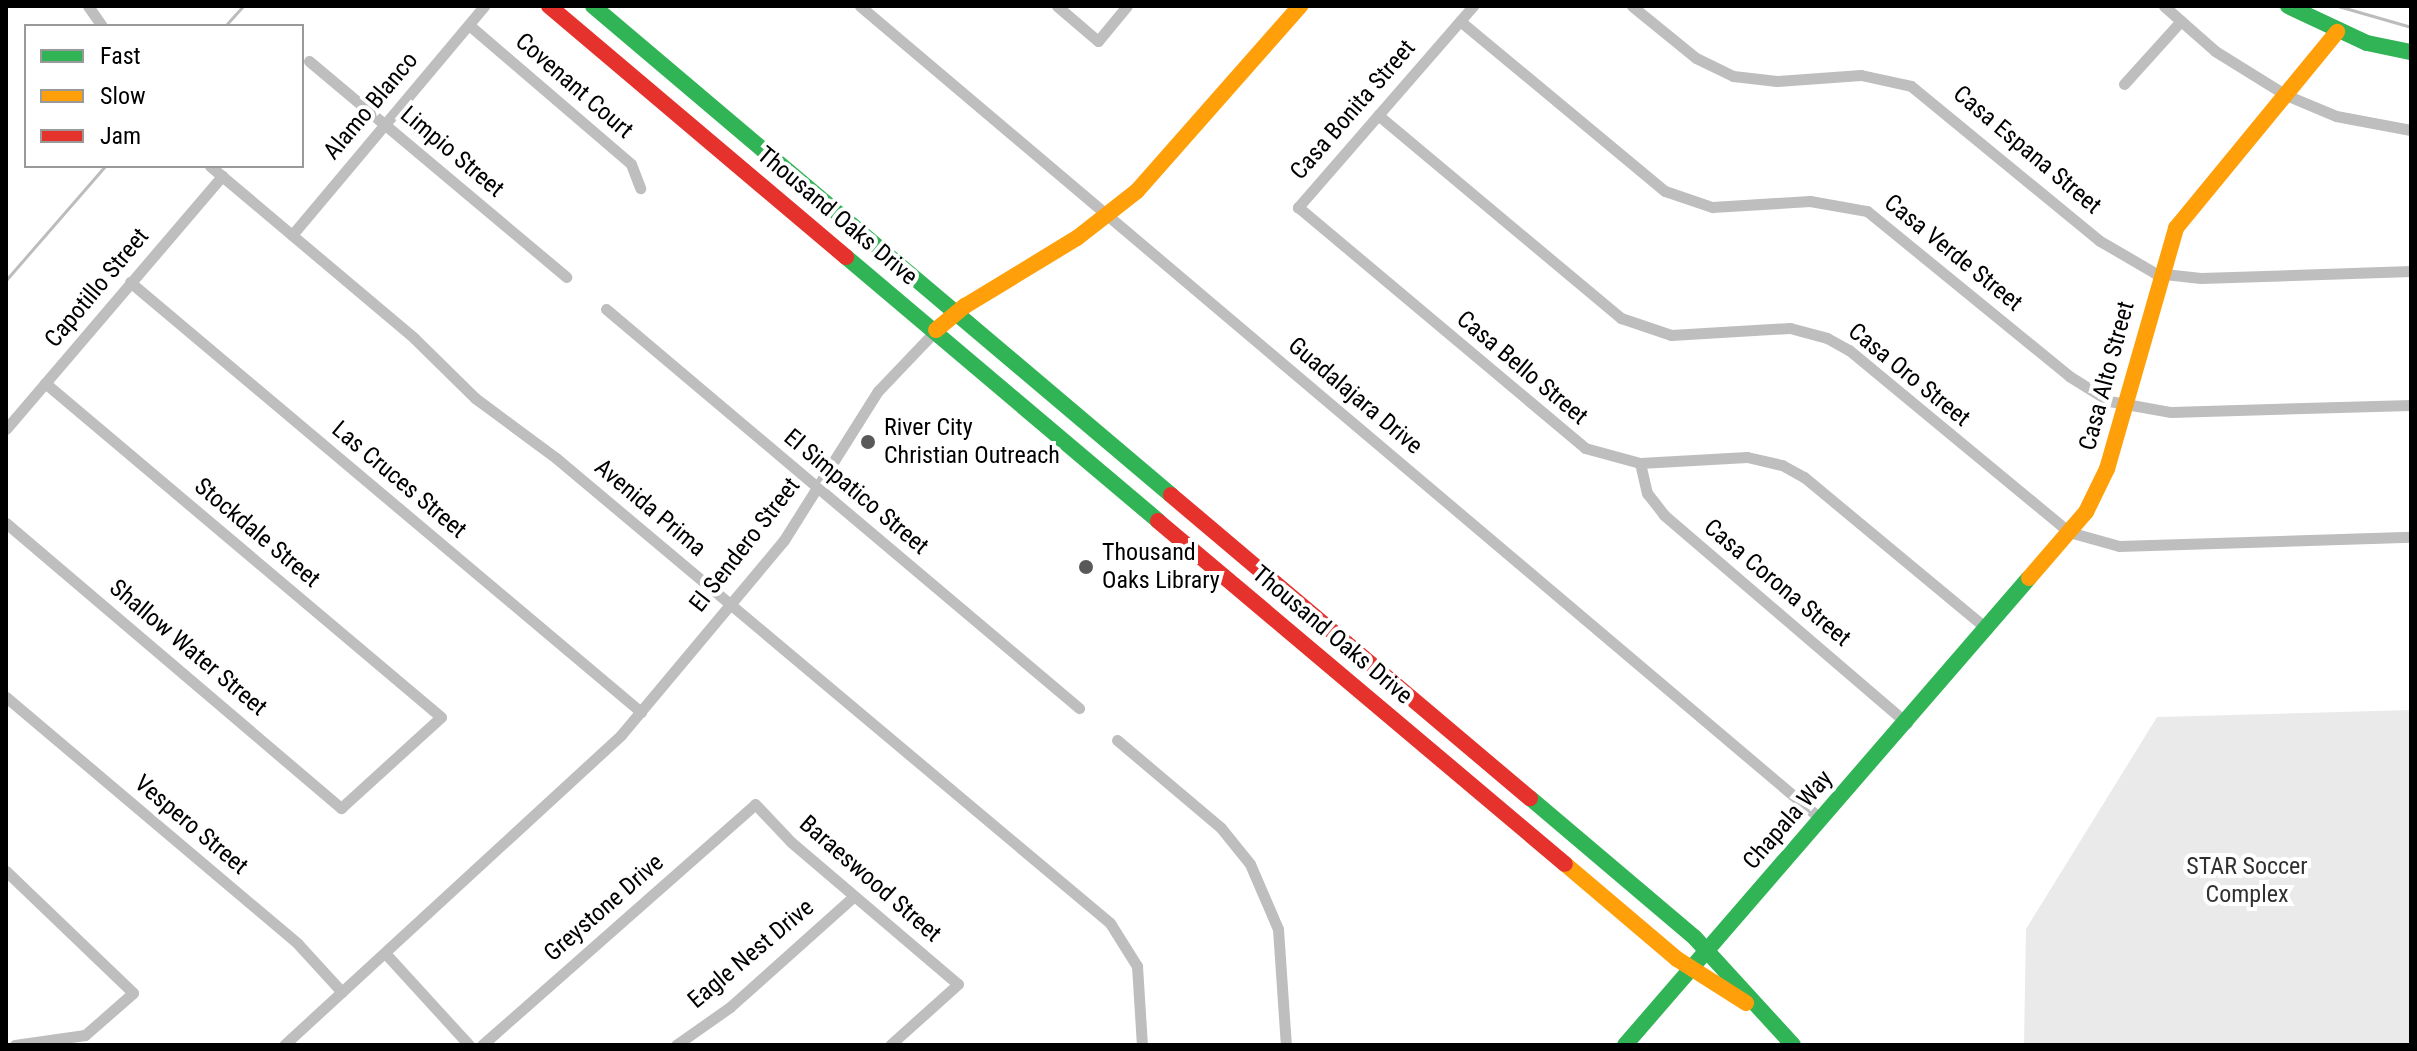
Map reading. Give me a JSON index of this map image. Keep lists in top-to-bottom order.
{
  "streets": {
    "main road": [
      "Thousand Oaks Drive",
      "Casa Alto Street",
      "El Sendero Street",
      "Chapala Way"
    ],
    "street": [
      "Covenant Court",
      "Alamo Blanco",
      "Casa Bonita Street",
      "Casa Espana Street",
      "Limpio Street",
      "Casa Verde Street",
      "Capotillo Street",
      "Casa Bello Street",
      "Casa Oro Street",
      "Guadalajara Drive",
      "Las Cruces Street",
      "El Simpatico Street",
      "Avenida Prima",
      "Stockdale Street",
      "Casa Corona Street",
      "Shallow Water Street",
      "Vespero Street",
      "Baraeswood Street",
      "Greystone Drive",
      "Eagle Nest Drive"
    ]
  },
  "crossings": [
    ["Covenant Court", "Alamo Blanco"],
    ["Alamo Blanco", "Limpio Street"],
    ["Alamo Blanco", "Avenida Prima"],
    ["Casa Bonita Street", "Casa Verde Street"],
    ["Casa Bonita Street", "Casa Bello Street"],
    ["Casa Bonita Street", "Casa Oro Street"],
    ["Casa Espana Street", "Casa Alto Street"],
    ["Thousand Oaks Drive", "El Sendero Street"],
    ["Thousand Oaks Drive", "Chapala Way"],
    ["Casa Verde Street", "Casa Alto Street"],
    ["Capotillo Street", "Las Cruces Street"],
    ["Capotillo Street", "Avenida Prima"],
    ["Capotillo Street", "Stockdale Street"],
    ["Casa Bello Street", "Casa Alto Street"],
    ["Casa Bello Street", "Casa Corona Street"],
    ["Casa Oro Street", "Casa Alto Street"],
    ["Casa Alto Street", "Casa Corona Street"],
    ["Casa Alto Street", "Chapala Way"],
    ["Guadalajara Drive", "El Sendero Street"],
    ["Guadalajara Drive", "Chapala Way"],
    ["Las Cruces Street", "El Sendero Street"],
    ["El Simpatico Street", "El Sendero Street"],
    ["Avenida Prima", "El Sendero Street"],
    ["Stockdale Street", "Shallow Water Street"],
    ["El Sendero Street", "Vespero Street"],
    ["Casa Corona Street", "Chapala Way"],
    ["Baraeswood Street", "Greystone Drive"],
    ["Baraeswood Street", "Eagle Nest Drive"]
  ],
  "parks": ["STAR Soccer Complex"],
  "places": ["River City Christian Outreach", "Thousand Oaks Library"],
  "legend": ["Fast", "Slow", "Jam"]
}
